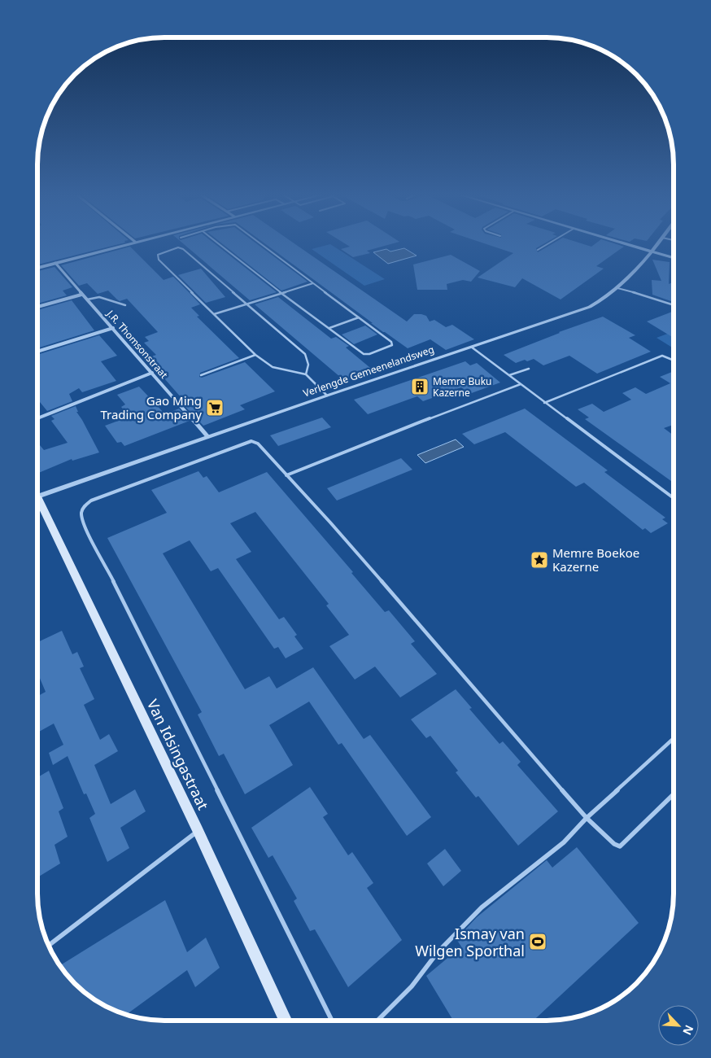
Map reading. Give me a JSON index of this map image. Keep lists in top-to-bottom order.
{
  "streets": {
    "main road": ["Van Idsingastraat"],
    "street": ["J.R. Thomsonstraat", "Verlengde Gemeenelandsweg"]
  },
  "crossings": [
    ["J.R. Thomsonstraat", "Verlengde Gemeenelandsweg"]
  ],
  "places": {
    "building": ["Memre Buku Kazerne"],
    "supermarket": ["Gao Ming Trading Company"],
    "place": ["Memre Boekoe Kazerne"],
    "sports": ["Ismay van Wilgen Sporthal"]
  },
  "north": "bottom right"
}
